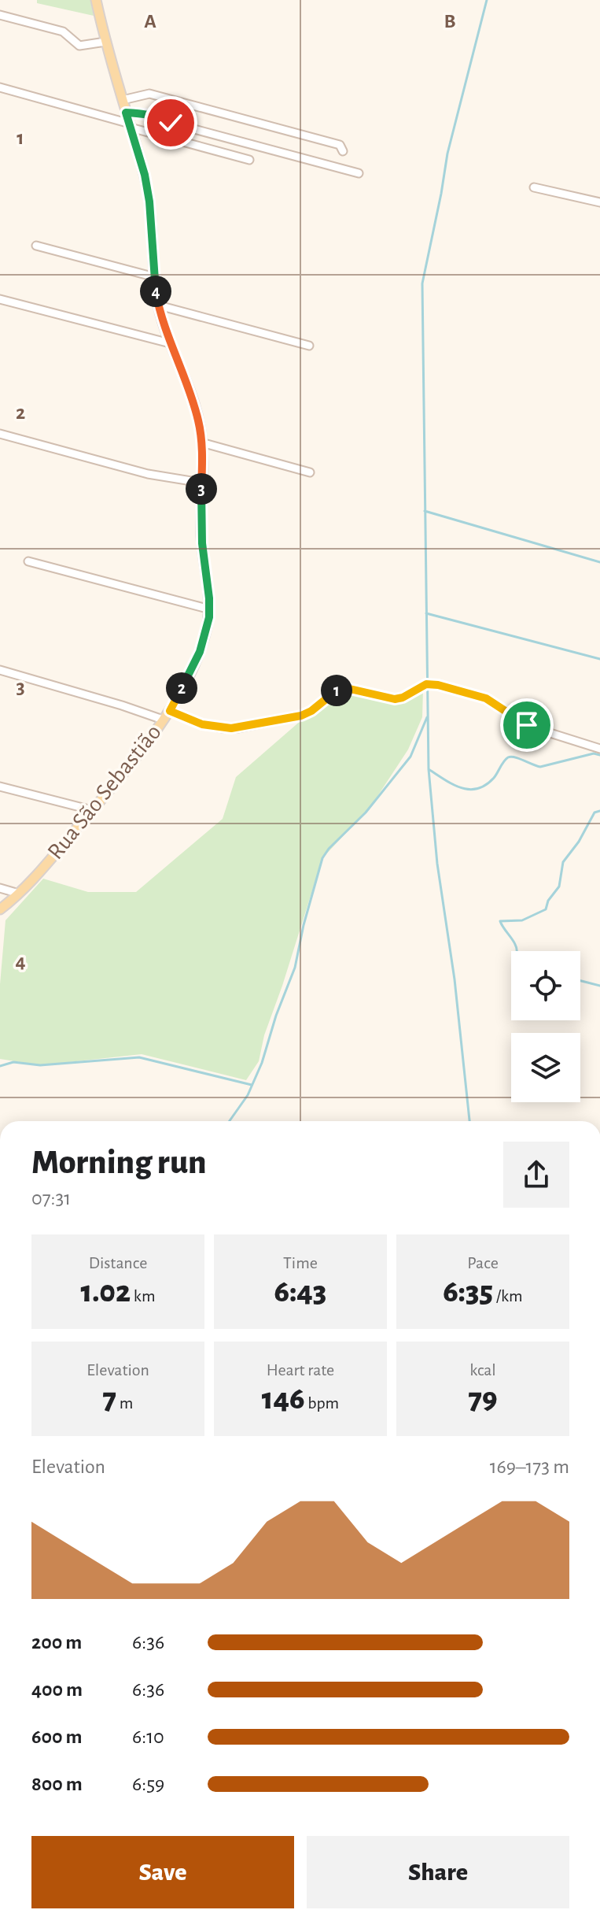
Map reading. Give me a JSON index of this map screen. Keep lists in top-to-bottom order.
{
  "streets": {
    "main road": ["Rua São Sebastião"]
  },
  "page": {
    "pins": [
      "4",
      "3",
      "2",
      "1"
    ],
    "heading": ["Morning run", "07:31"],
    "stats": [
      ["Distance", "1.02 km"],
      ["Time", "6:43"],
      ["Pace", "6:35 /km"],
      ["Elevation", "7 m"],
      ["Heart rate", "146 bpm"],
      ["kcal", "79"]
    ],
    "chart": ["Elevation", "169–173 m"],
    "list": [
      {
        "name": "200 m",
        "note": "6:36"
      },
      {
        "name": "400 m",
        "note": "6:36"
      },
      {
        "name": "600 m",
        "note": "6:10"
      },
      {
        "name": "800 m",
        "note": "6:59"
      }
    ],
    "buttons": ["Save", "Share"]
  },
  "grid": {
    "columns": ["A", "B"],
    "rows": [
      "1",
      "2",
      "3",
      "4"
    ]
  }
}
